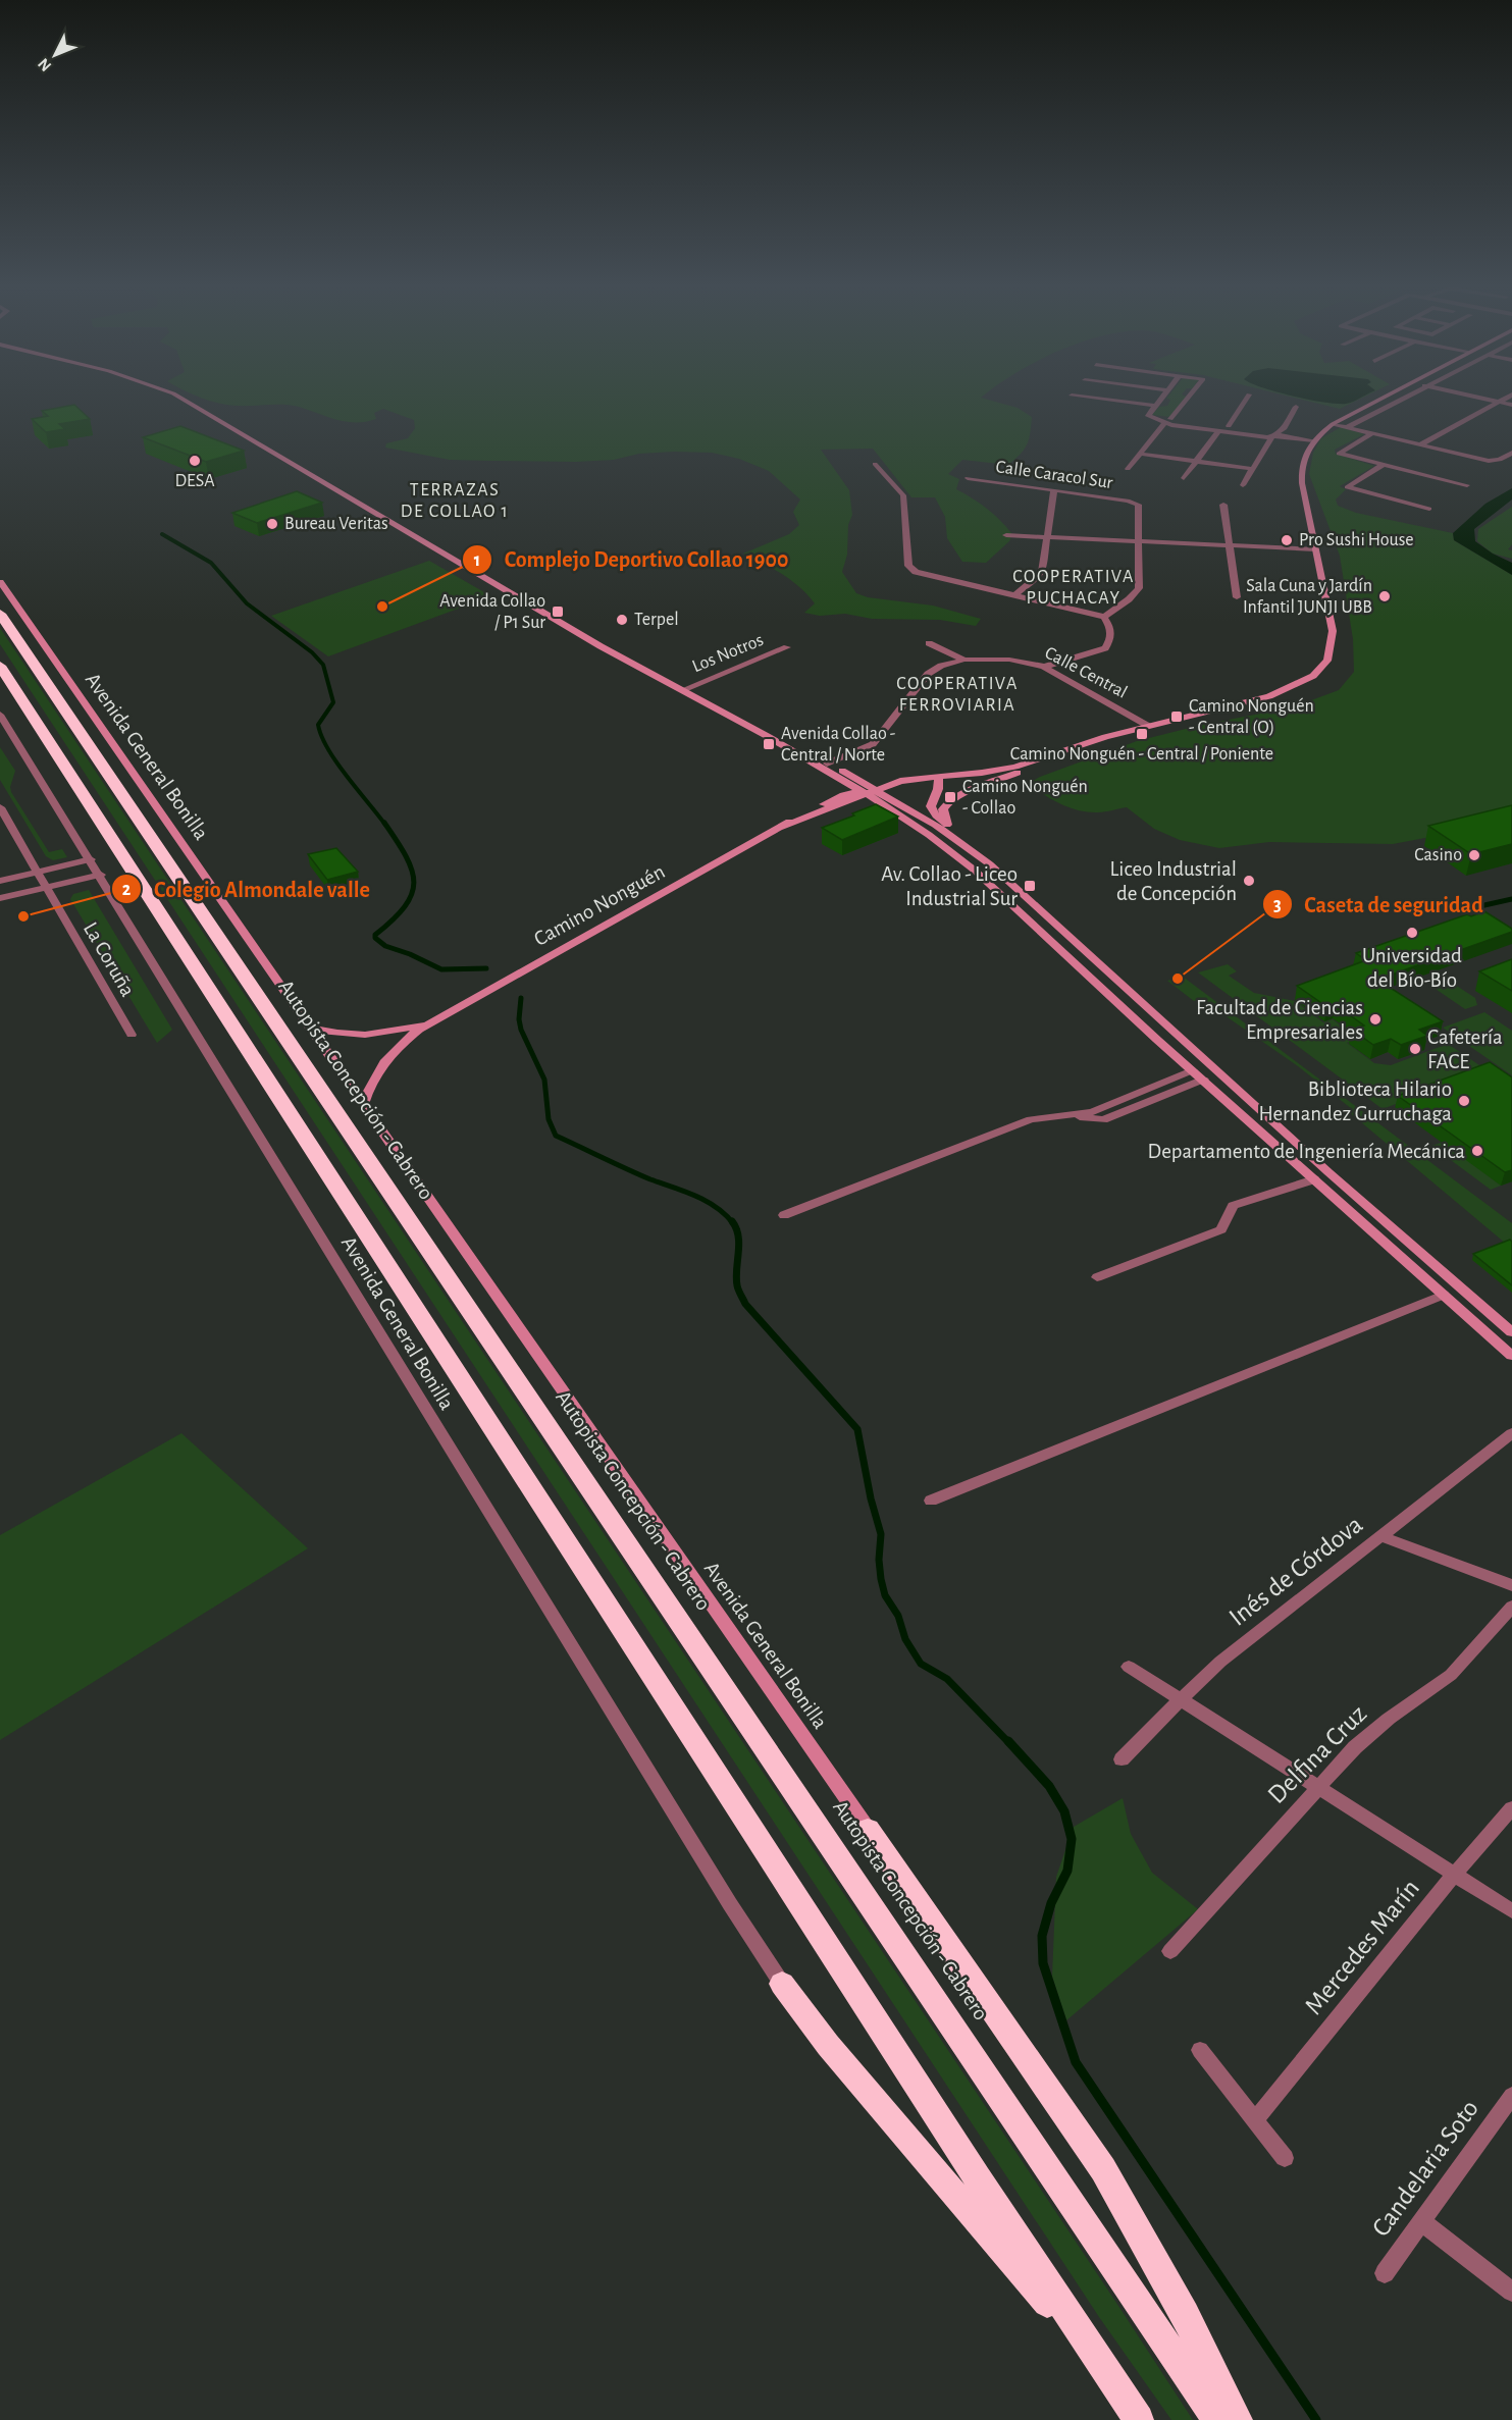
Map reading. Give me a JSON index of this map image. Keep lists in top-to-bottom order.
{
  "streets": {
    "highway": ["Autopista Concepción - Cabrero"],
    "main road": ["Avenida General Bonilla", "Camino Nonguén"],
    "street": [
      "Calle Caracol Sur",
      "Los Notros",
      "Calle Central",
      "La Coruña",
      "Inés de Córdova",
      "Delfina Cruz",
      "Mercedes Marín",
      "Candelaria Soto"
    ]
  },
  "crossings": [
    ["Calle Central", "Camino Nonguén"],
    ["Avenida General Bonilla", "Camino Nonguén"]
  ],
  "districts": ["TERRAZAS DE COLLAO 1", "COOPERATIVA PUCHACAY", "COOPERATIVA FERROVIARIA"],
  "places": {
    "other": [
      "DESA",
      "Bureau Veritas",
      "Pro Sushi House",
      "Sala Cuna y Jardín Infantil JUNJI UBB",
      "Complejo Deportivo Collao 1900",
      "Terpel",
      "Casino",
      "Liceo Industrial de Concepción",
      "Colegio Almondale valle",
      "Universidad del Bío-Bío",
      "Caseta de seguridad",
      "Facultad de Ciencias Empresariales",
      "Cafetería FACE",
      "Biblioteca Hilario Hernandez Gurruchaga",
      "Departamento de Ingeniería Mecánica"
    ],
    "transit": [
      "Avenida Collao / P1 Sur",
      "Camino Nonguén - Central (O)",
      "Camino Nonguén - Central / Poniente",
      "Avenida Collao - Central / Norte",
      "Camino Nonguén - Collao",
      "Av. Collao - Liceo Industrial Sur"
    ]
  },
  "north": "bottom left"
}
